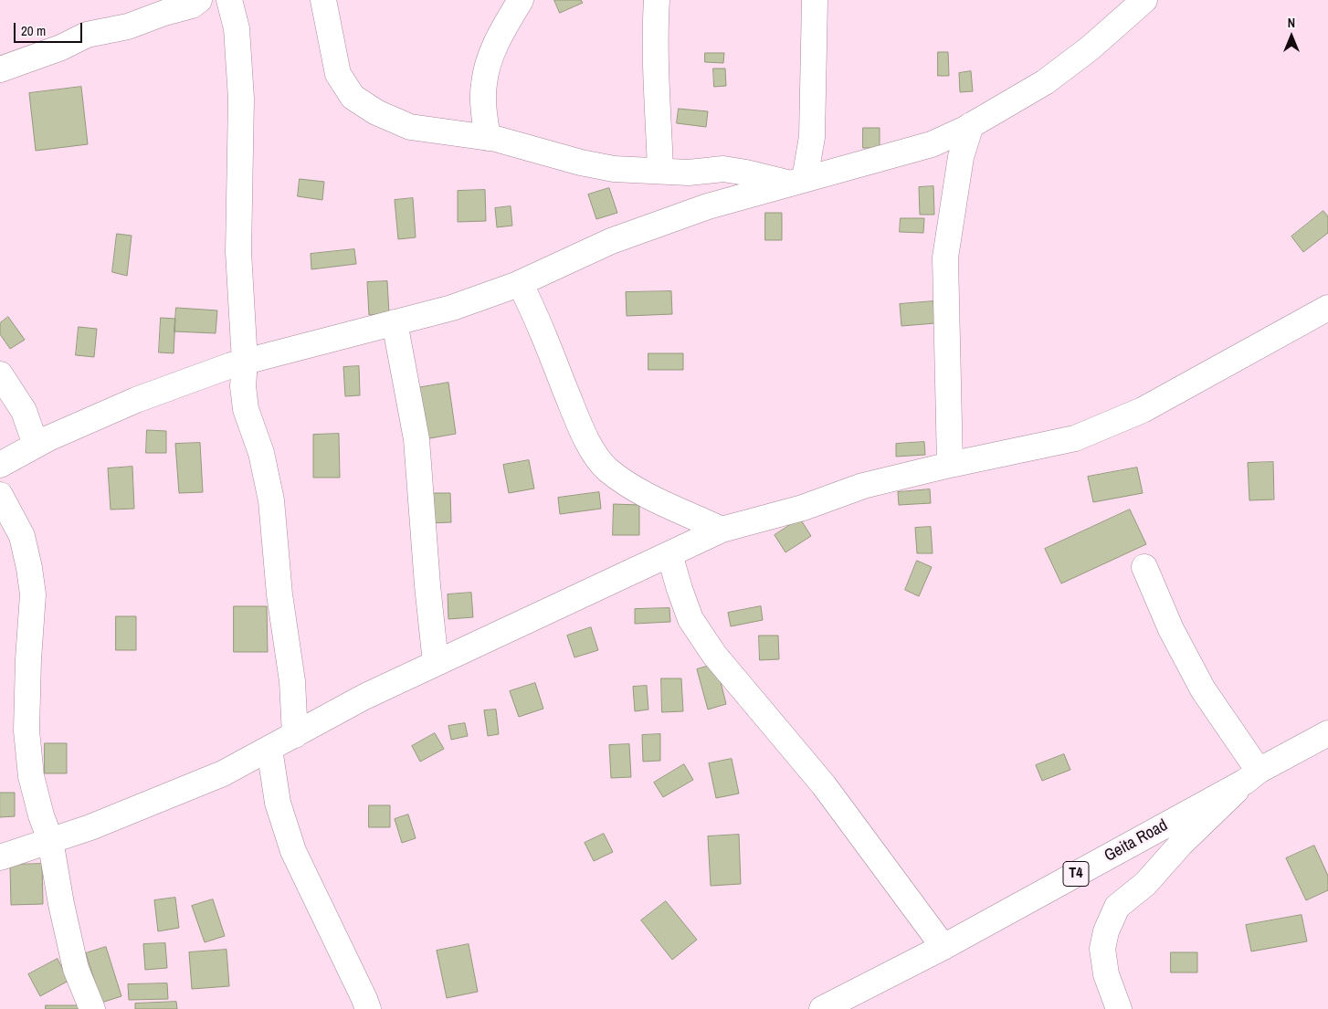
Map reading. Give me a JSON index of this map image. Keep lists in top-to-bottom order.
{
  "streets": {
    "main road": ["Geita Road", "T4"]
  },
  "scale_bar": "20 m",
  "north": "top"
}
